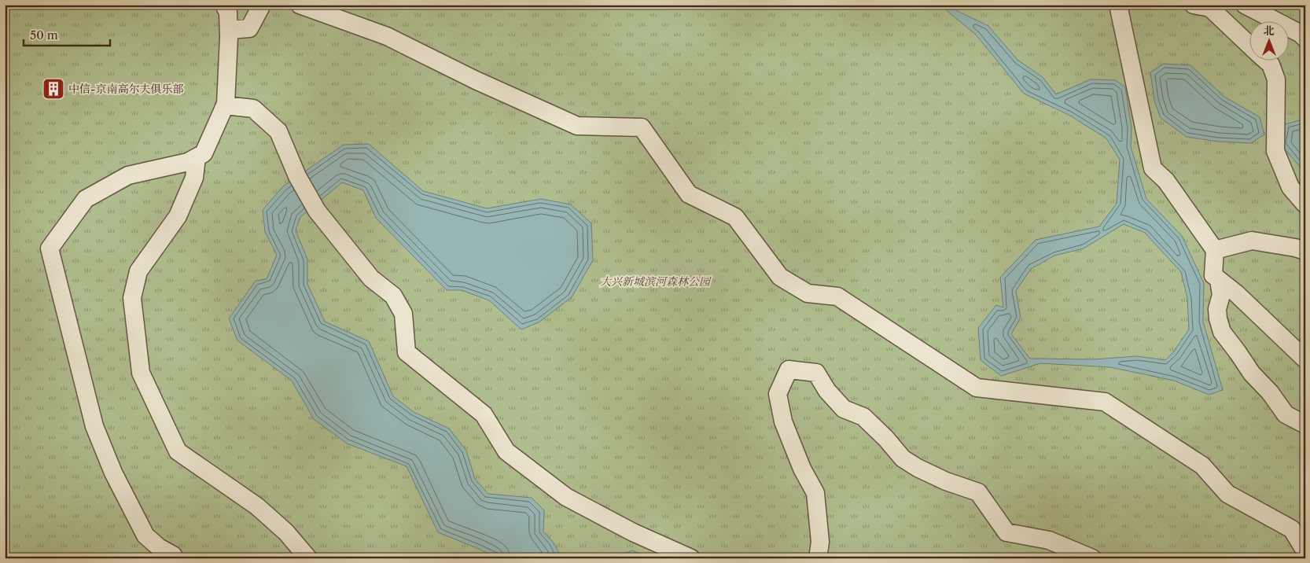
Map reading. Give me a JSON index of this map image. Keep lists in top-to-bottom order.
{
  "parks": ["大兴新城滨河森林公园"],
  "places": {
    "building": ["中信-京南高尔夫俱乐部"]
  },
  "scale_bar": "50 m",
  "north": "top"
}
